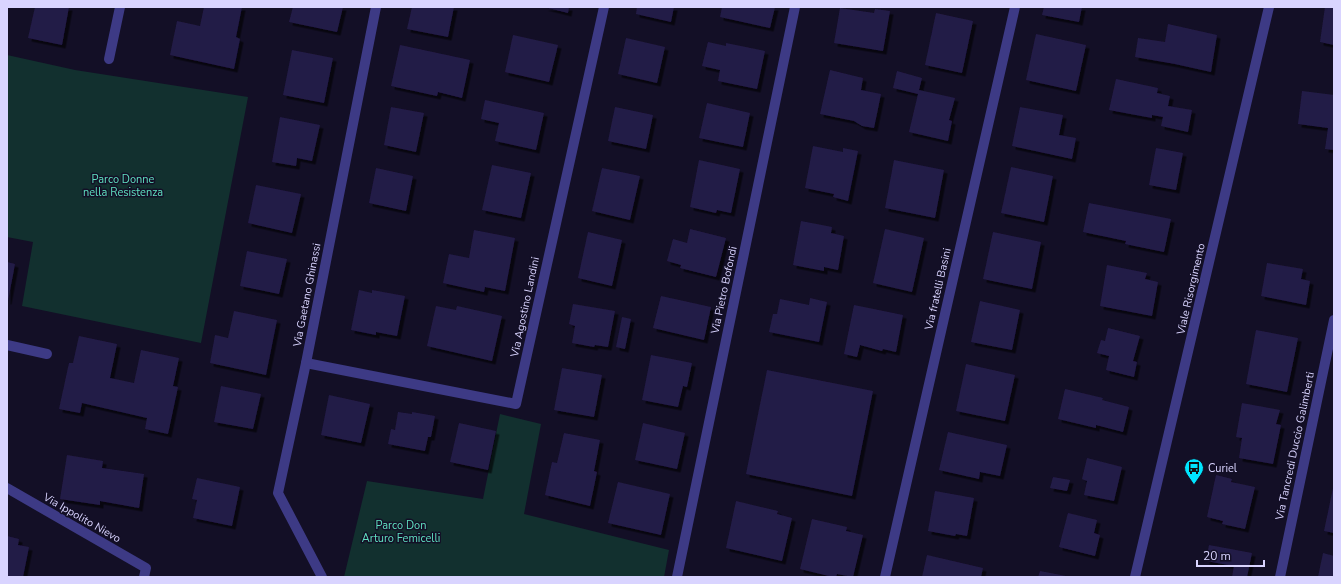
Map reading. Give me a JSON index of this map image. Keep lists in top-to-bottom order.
{
  "streets": {
    "street": [
      "Via fratelli Basini",
      "Viale Risorgimento",
      "Via Pietro Bofondi",
      "Via Gaetano Ghinassi",
      "Via Agostino Landini",
      "Via Tancredi Duccio Galimberti",
      "Via Ippolito Nievo"
    ]
  },
  "crossings": [
    ["Via Gaetano Ghinassi", "Via Agostino Landini"]
  ],
  "parks": ["Parco Donne nella Resistenza", "Parco Don Arturo Femicelli"],
  "places": {
    "bus stop": ["Curiel"]
  },
  "scale_bar": "20 m"
}
